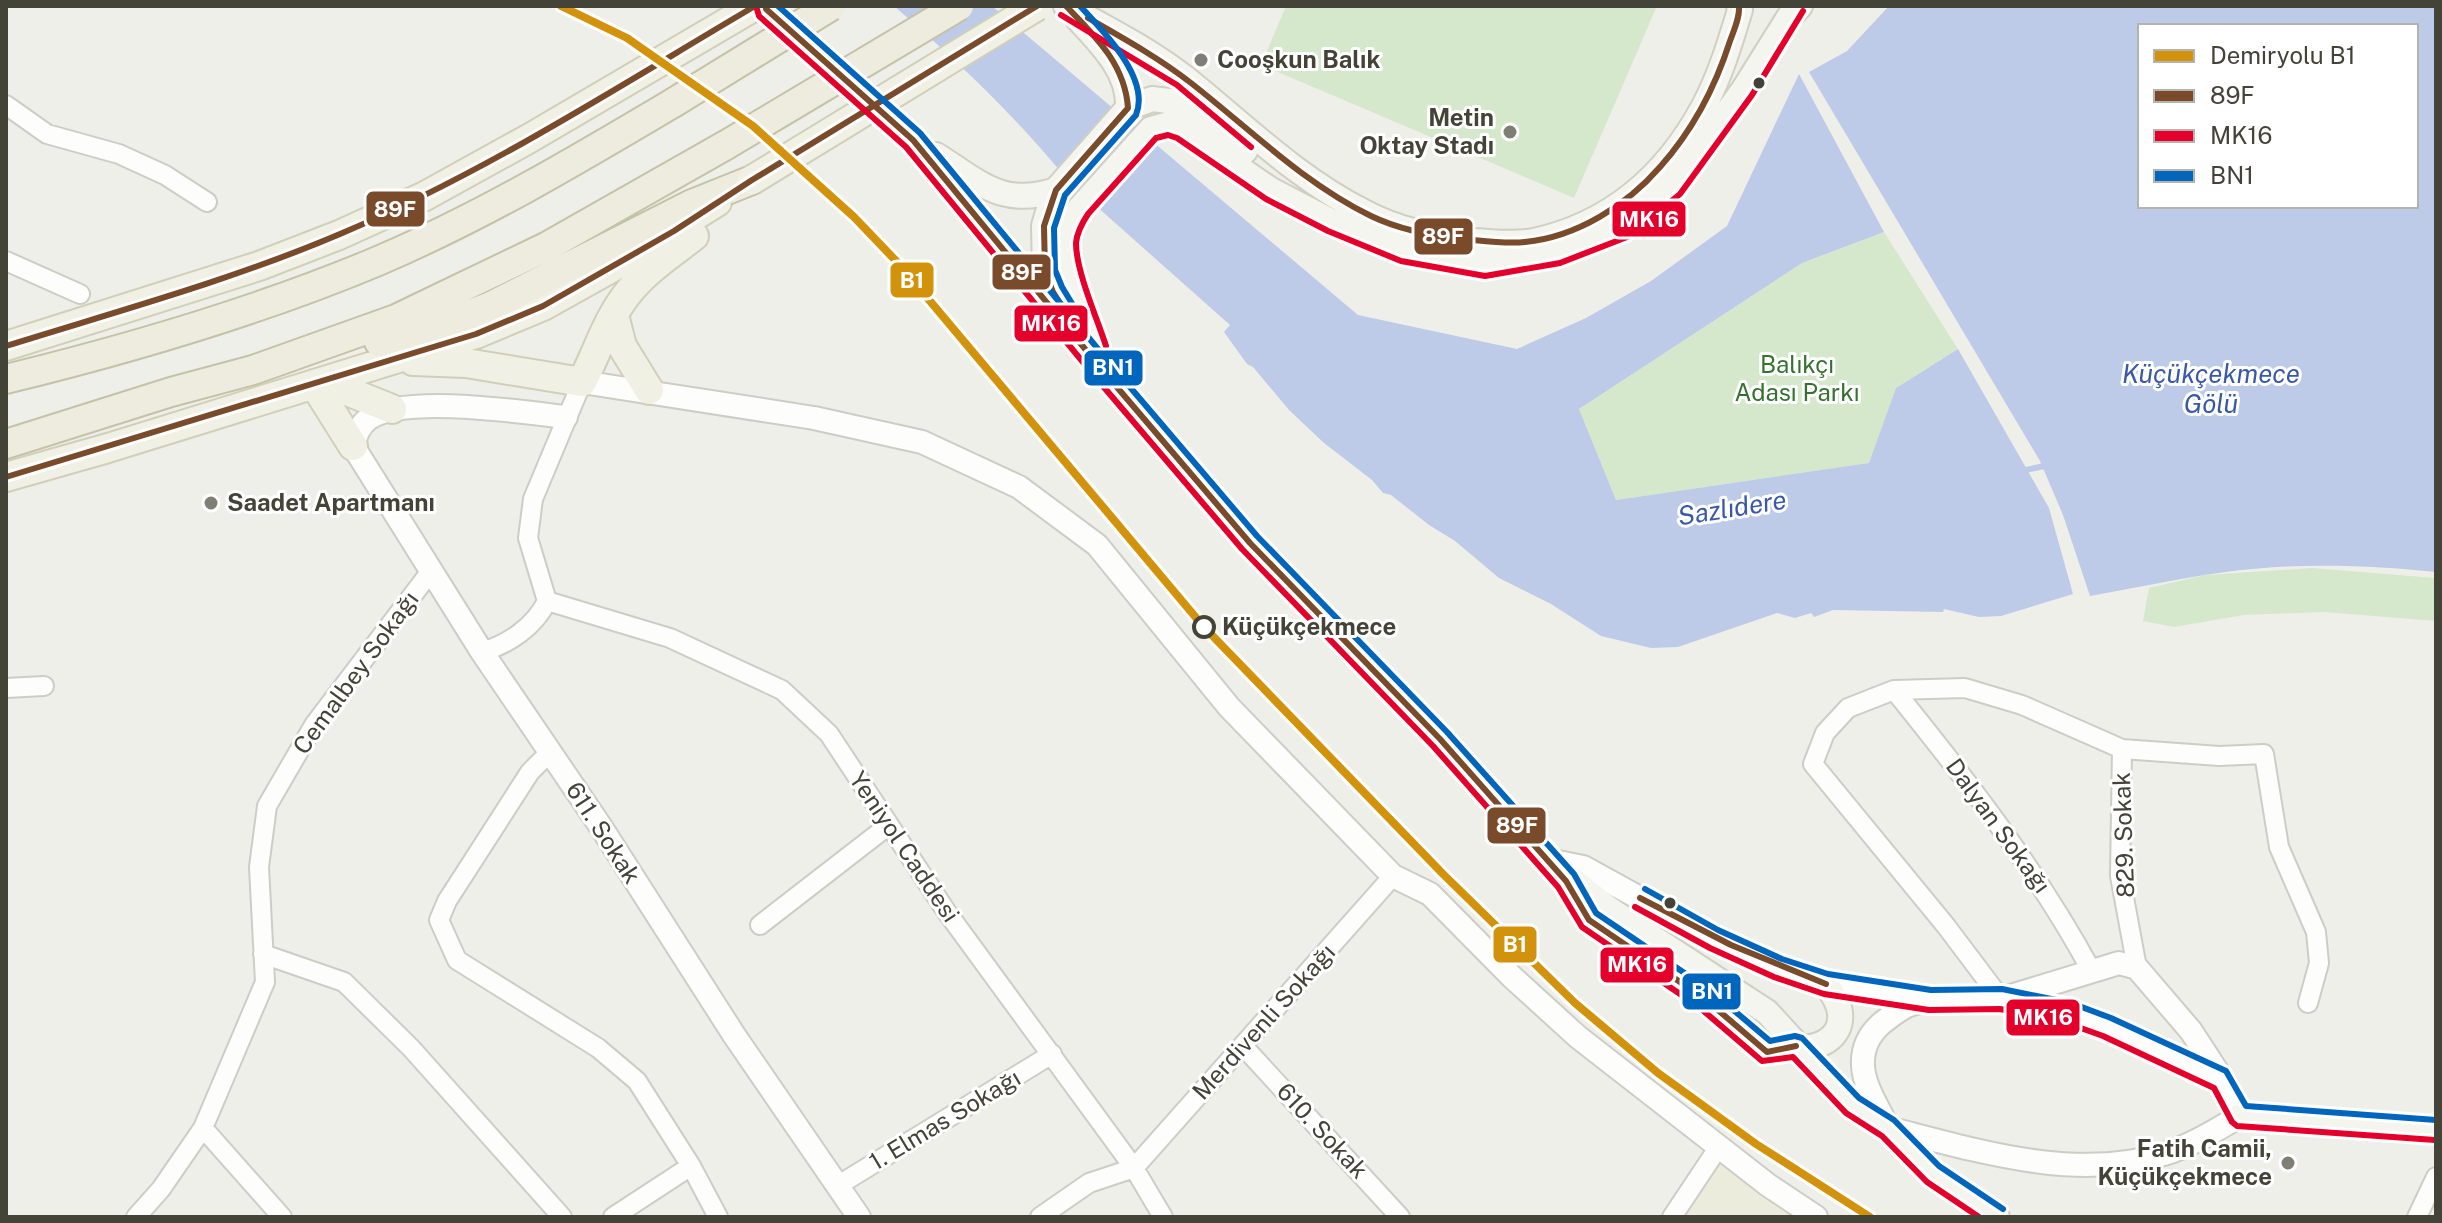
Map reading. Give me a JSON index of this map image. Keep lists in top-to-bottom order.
{
  "streets": {
    "street": [
      "Cemalbey Sokağı",
      "Dalyan Sokağı",
      "611. Sokak",
      "829. Sokak",
      "Yeniyol Caddesi",
      "Merdivenli Sokağı",
      "1. Elmas Sokağı",
      "610. Sokak"
    ]
  },
  "crossings": [
    ["Cemalbey Sokağı", "611. Sokak"],
    ["611. Sokak", "1. Elmas Sokağı"],
    ["Yeniyol Caddesi", "Merdivenli Sokağı"],
    ["Yeniyol Caddesi", "1. Elmas Sokağı"],
    ["Merdivenli Sokağı", "610. Sokak"]
  ],
  "water": ["Küçükçekmece Gölü", "Sazlıdere"],
  "parks": ["Balıkçı Adası Parkı"],
  "places": [
    "Cooşkun Balık",
    "Metin Oktay Stadı",
    "Saadet Apartmanı",
    "Küçükçekmece",
    "Fatih Camii, Küçükçekmece"
  ],
  "lines": [
    "rail line B1",
    "transit line 89F",
    "transit line MK16",
    "transit line BN1"
  ],
  "legend": [
    "Demiryolu B1",
    "89F",
    "MK16",
    "BN1"
  ]
}
